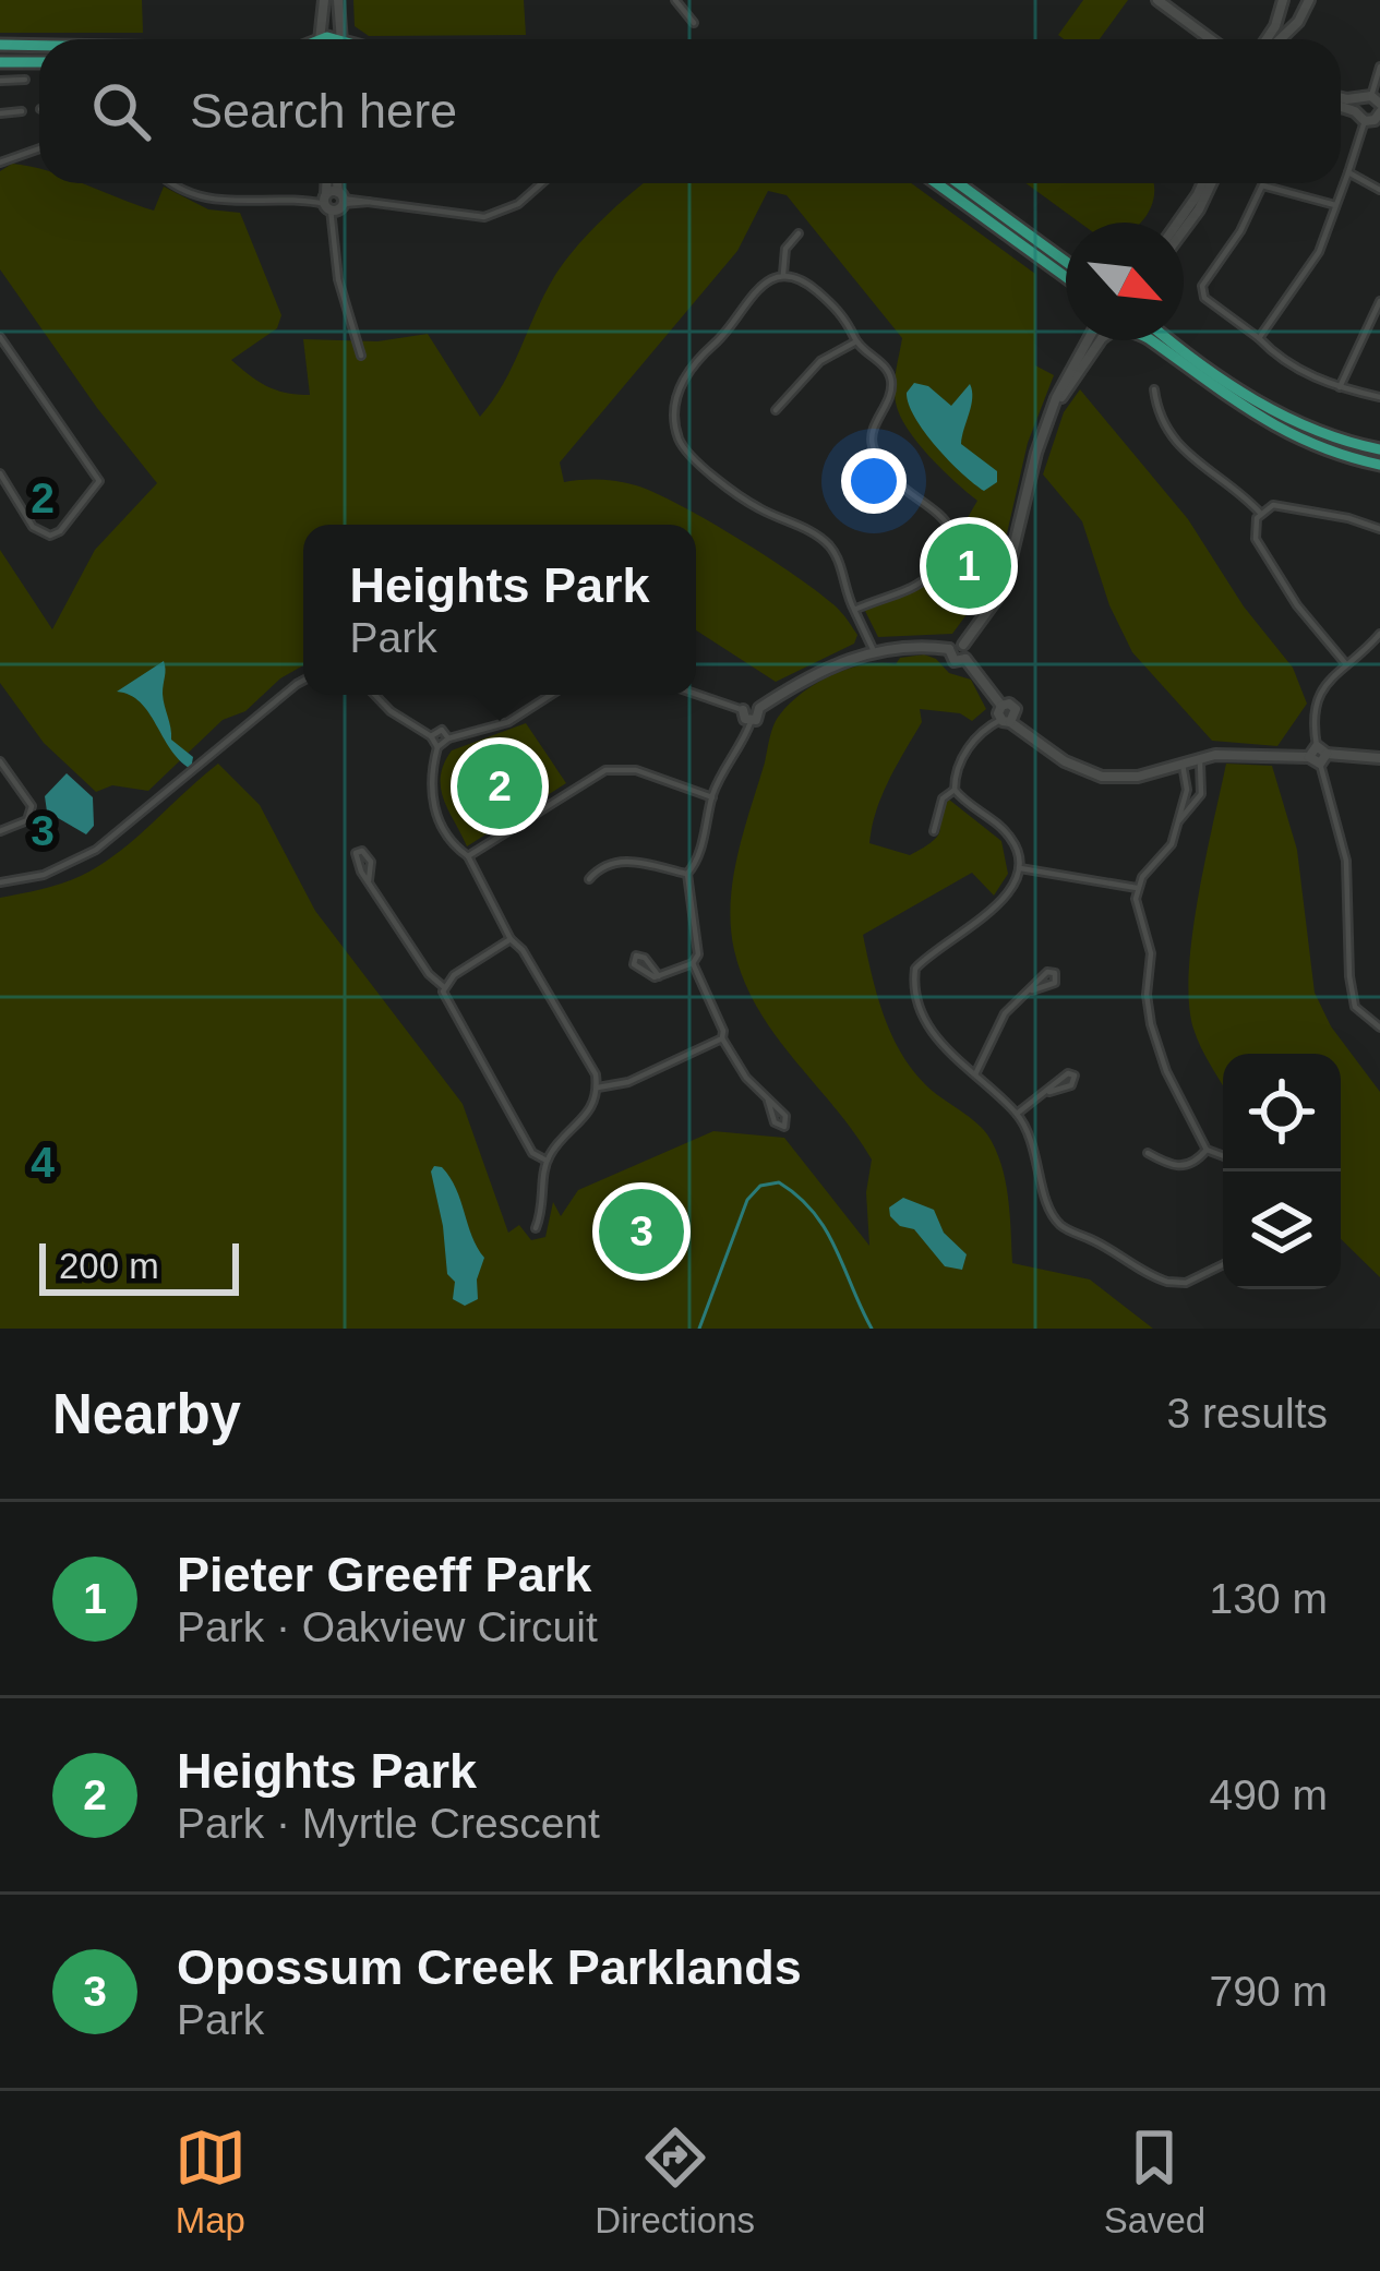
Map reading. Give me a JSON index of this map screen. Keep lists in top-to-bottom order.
{
  "scale_bar": "200 m",
  "north": "bottom right",
  "page": {
    "search": "Search here",
    "pins": ["1", "2", "3"],
    "popup": ["Heights Park", "Park"],
    "scale": "200 m",
    "heading": ["Nearby", "3 results"],
    "list": [
      {
        "mark": "1",
        "name": "Pieter Greeff Park",
        "note": "Park · Oakview Circuit",
        "value": "130 m"
      },
      {
        "mark": "2",
        "name": "Heights Park",
        "note": "Park · Myrtle Crescent",
        "value": "490 m"
      },
      {
        "mark": "3",
        "name": "Opossum Creek Parklands",
        "note": "Park",
        "value": "790 m"
      }
    ],
    "nav": ["Map", "Directions", "Saved"]
  },
  "grid": {
    "rows": ["2", "3", "4"]
  }
}
